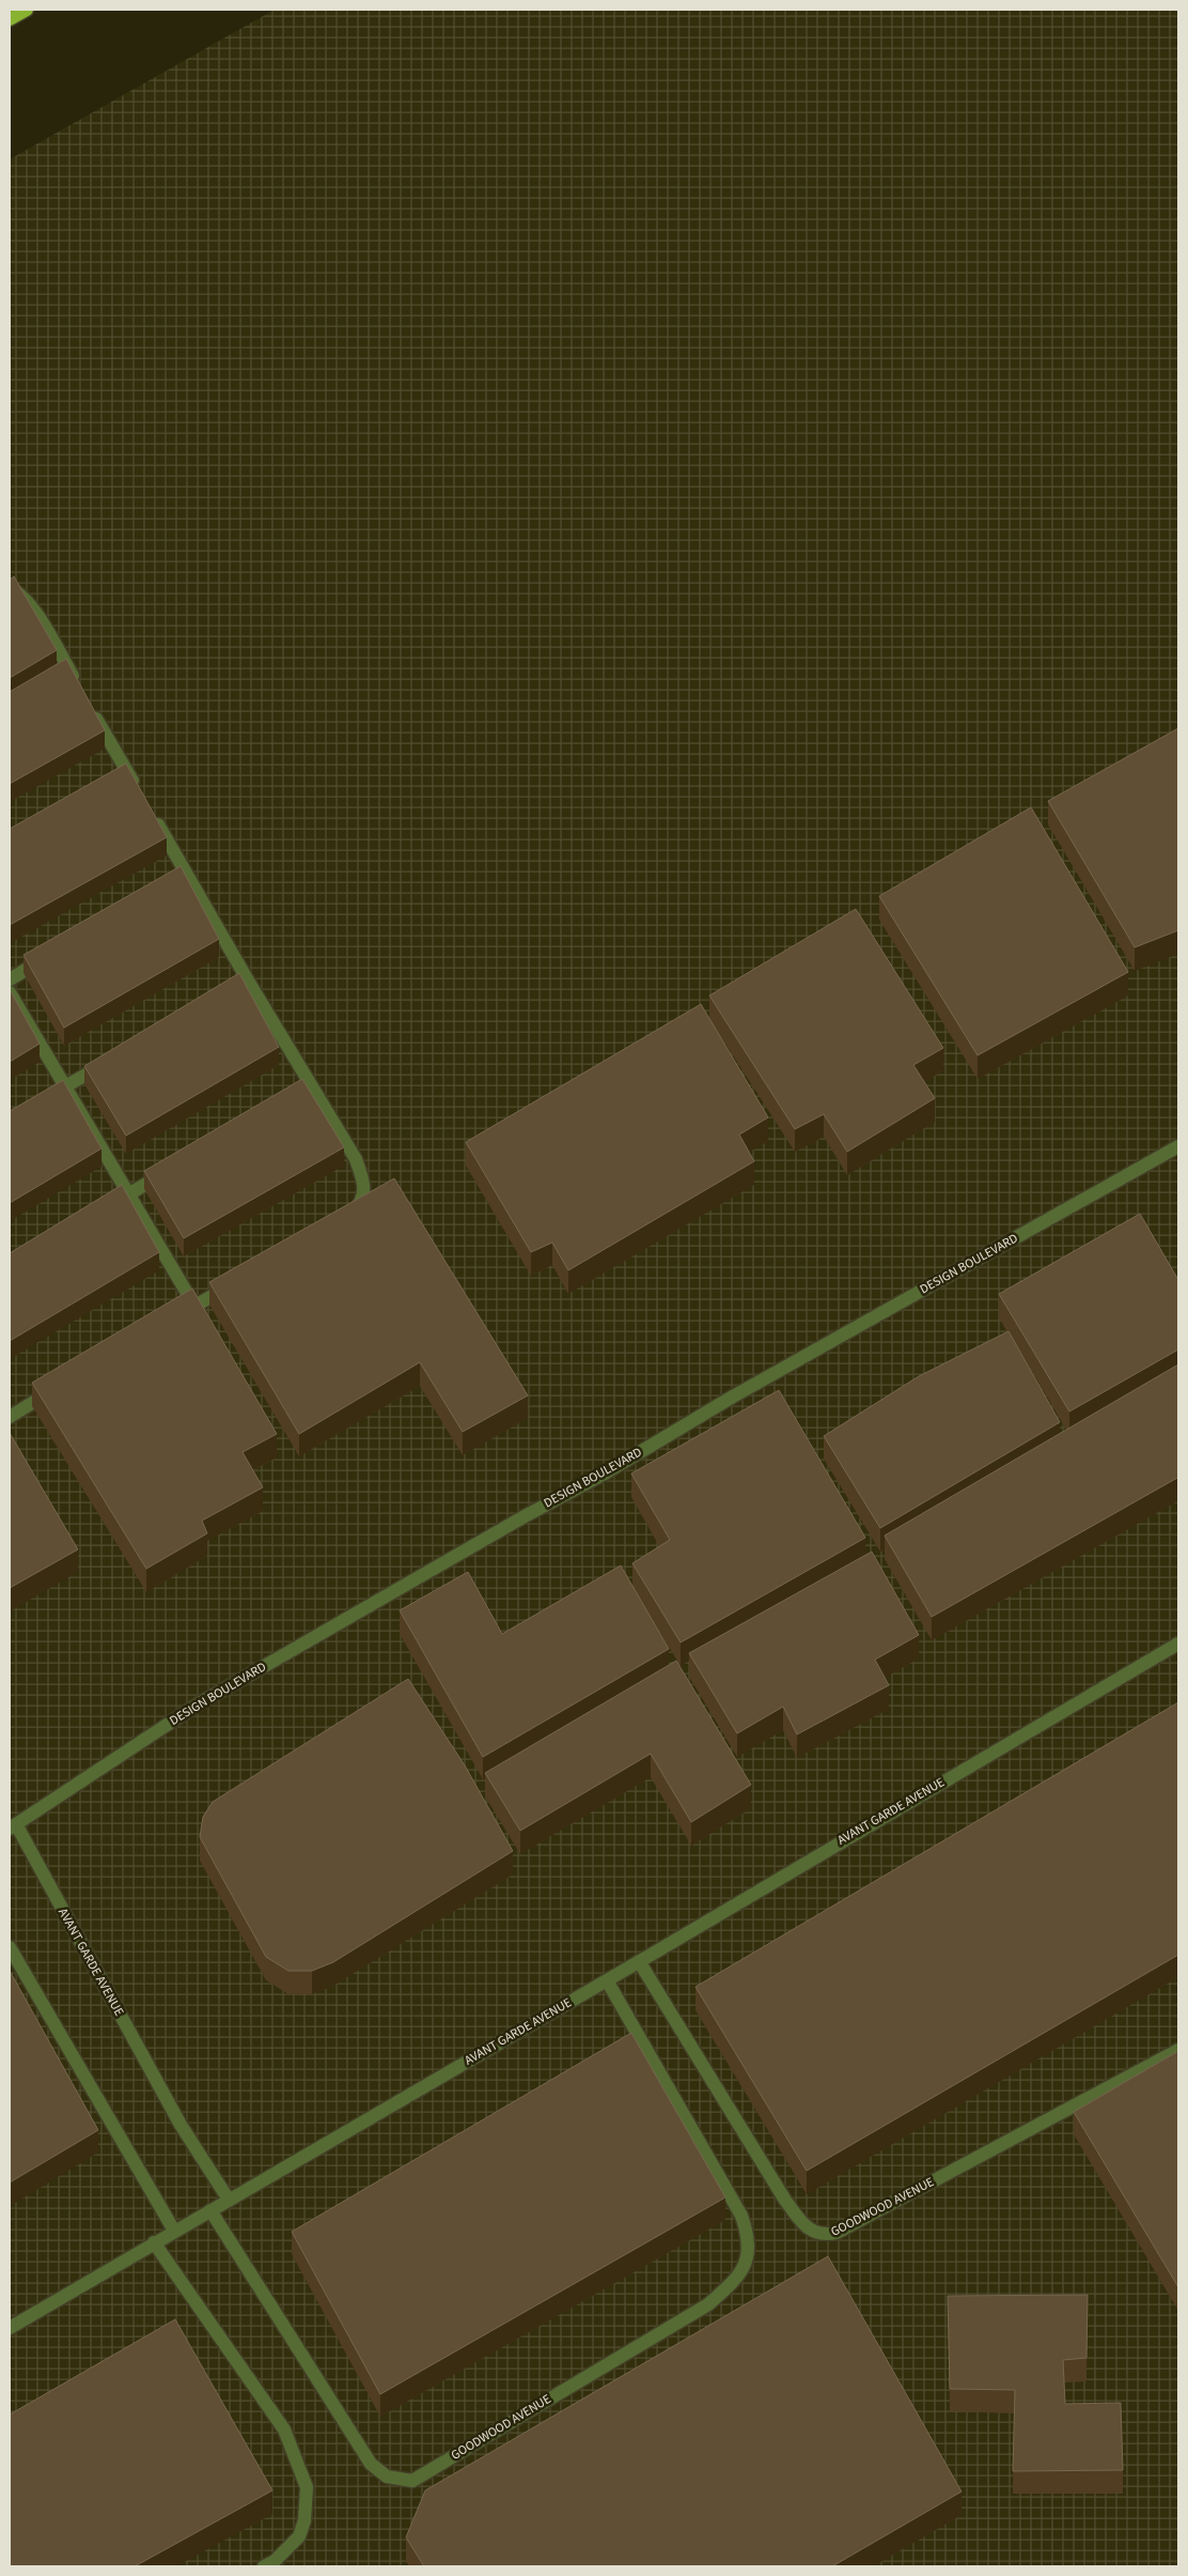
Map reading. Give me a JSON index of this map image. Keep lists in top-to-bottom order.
{
  "streets": {
    "street": ["DESIGN BOULEVARD", "AVANT GARDE AVENUE", "GOODWOOD AVENUE"]
  },
  "crossings": [
    ["DESIGN BOULEVARD", "AVANT GARDE AVENUE"],
    ["AVANT GARDE AVENUE", "GOODWOOD AVENUE"]
  ]
}
